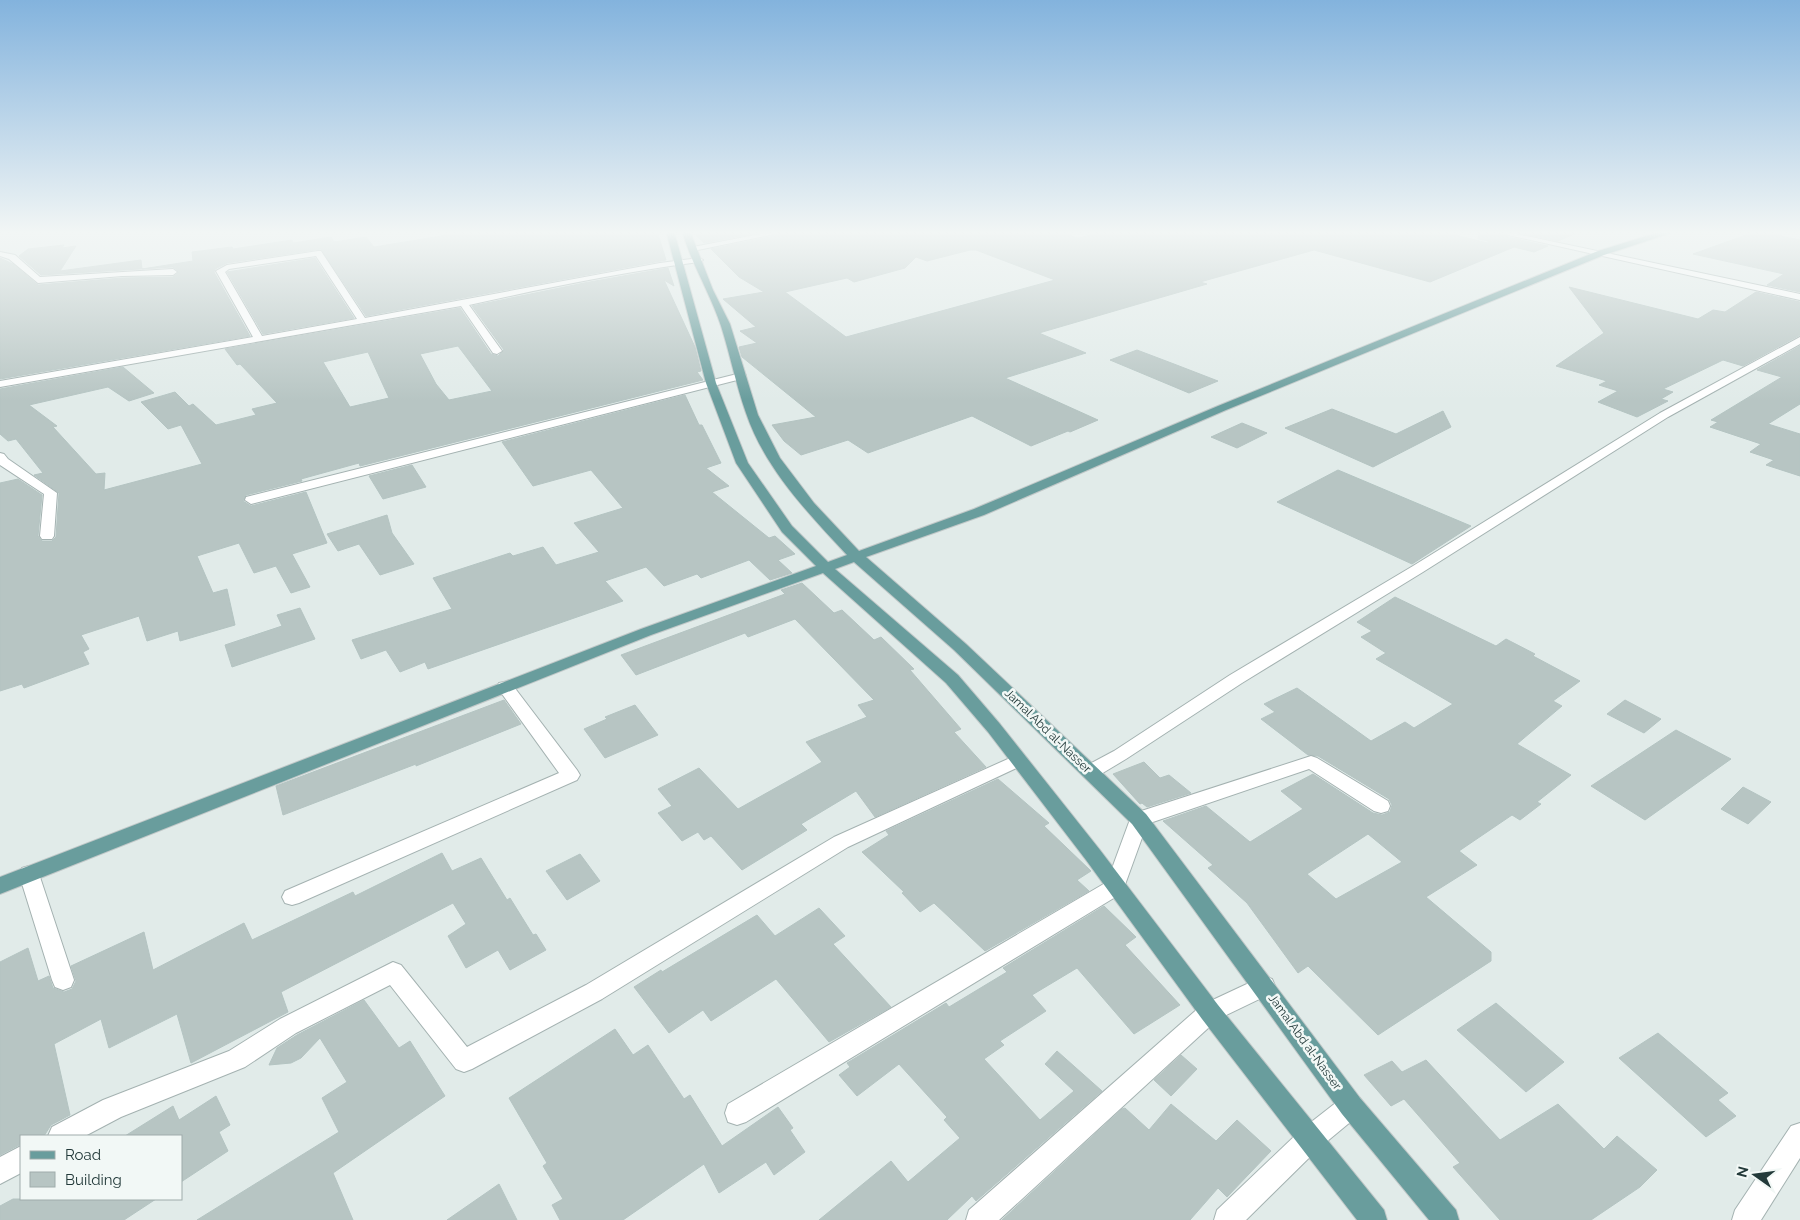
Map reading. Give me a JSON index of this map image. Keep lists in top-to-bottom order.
{
  "streets": {
    "main road": ["Jamal Abd al-Nasser"]
  },
  "legend": ["Road", "Building"],
  "north": "left"
}
